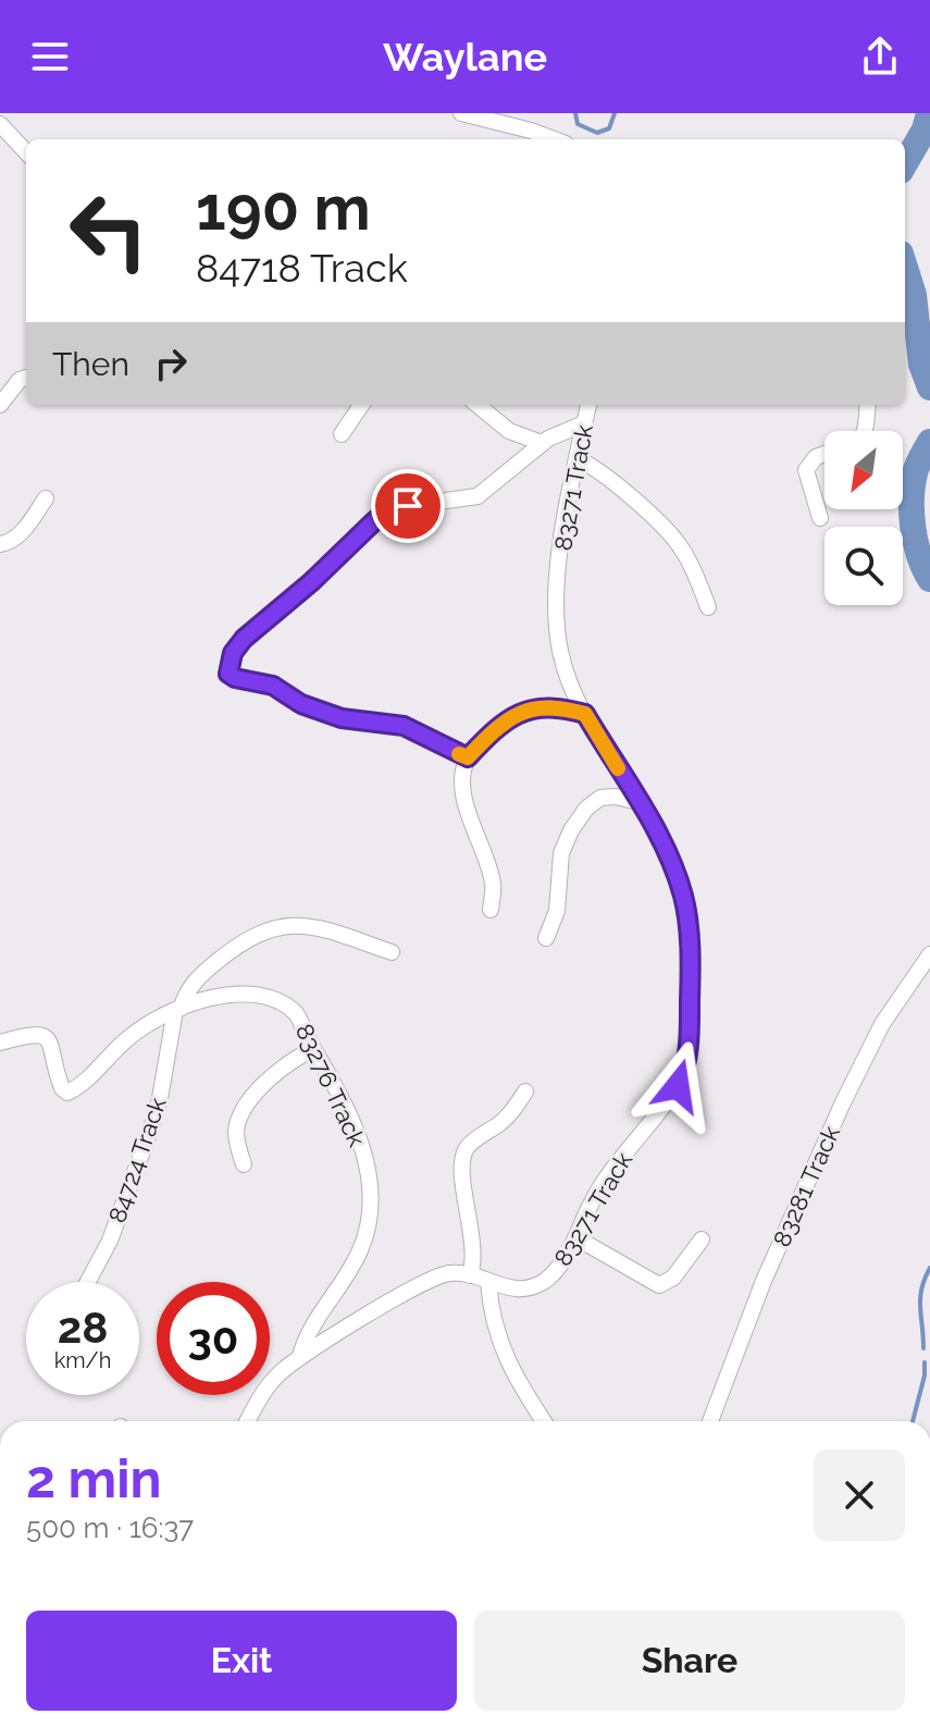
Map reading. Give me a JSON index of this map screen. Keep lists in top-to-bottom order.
{
  "streets": {
    "street": [
      "83271 Track",
      "83276 Track",
      "84724 Track",
      "83281 Track"
    ]
  },
  "crossings": [
    ["83271 Track", "83276 Track"],
    ["83276 Track", "84724 Track"]
  ],
  "north": "bottom left",
  "page": {
    "header": "Waylane",
    "turn": ["190 m", "84718 Track"],
    "then": "Then",
    "speed": "28 km/h",
    "limit": "30",
    "heading": ["2 min", "500 m · 16:37"],
    "buttons": ["Exit", "Share"]
  }
}
